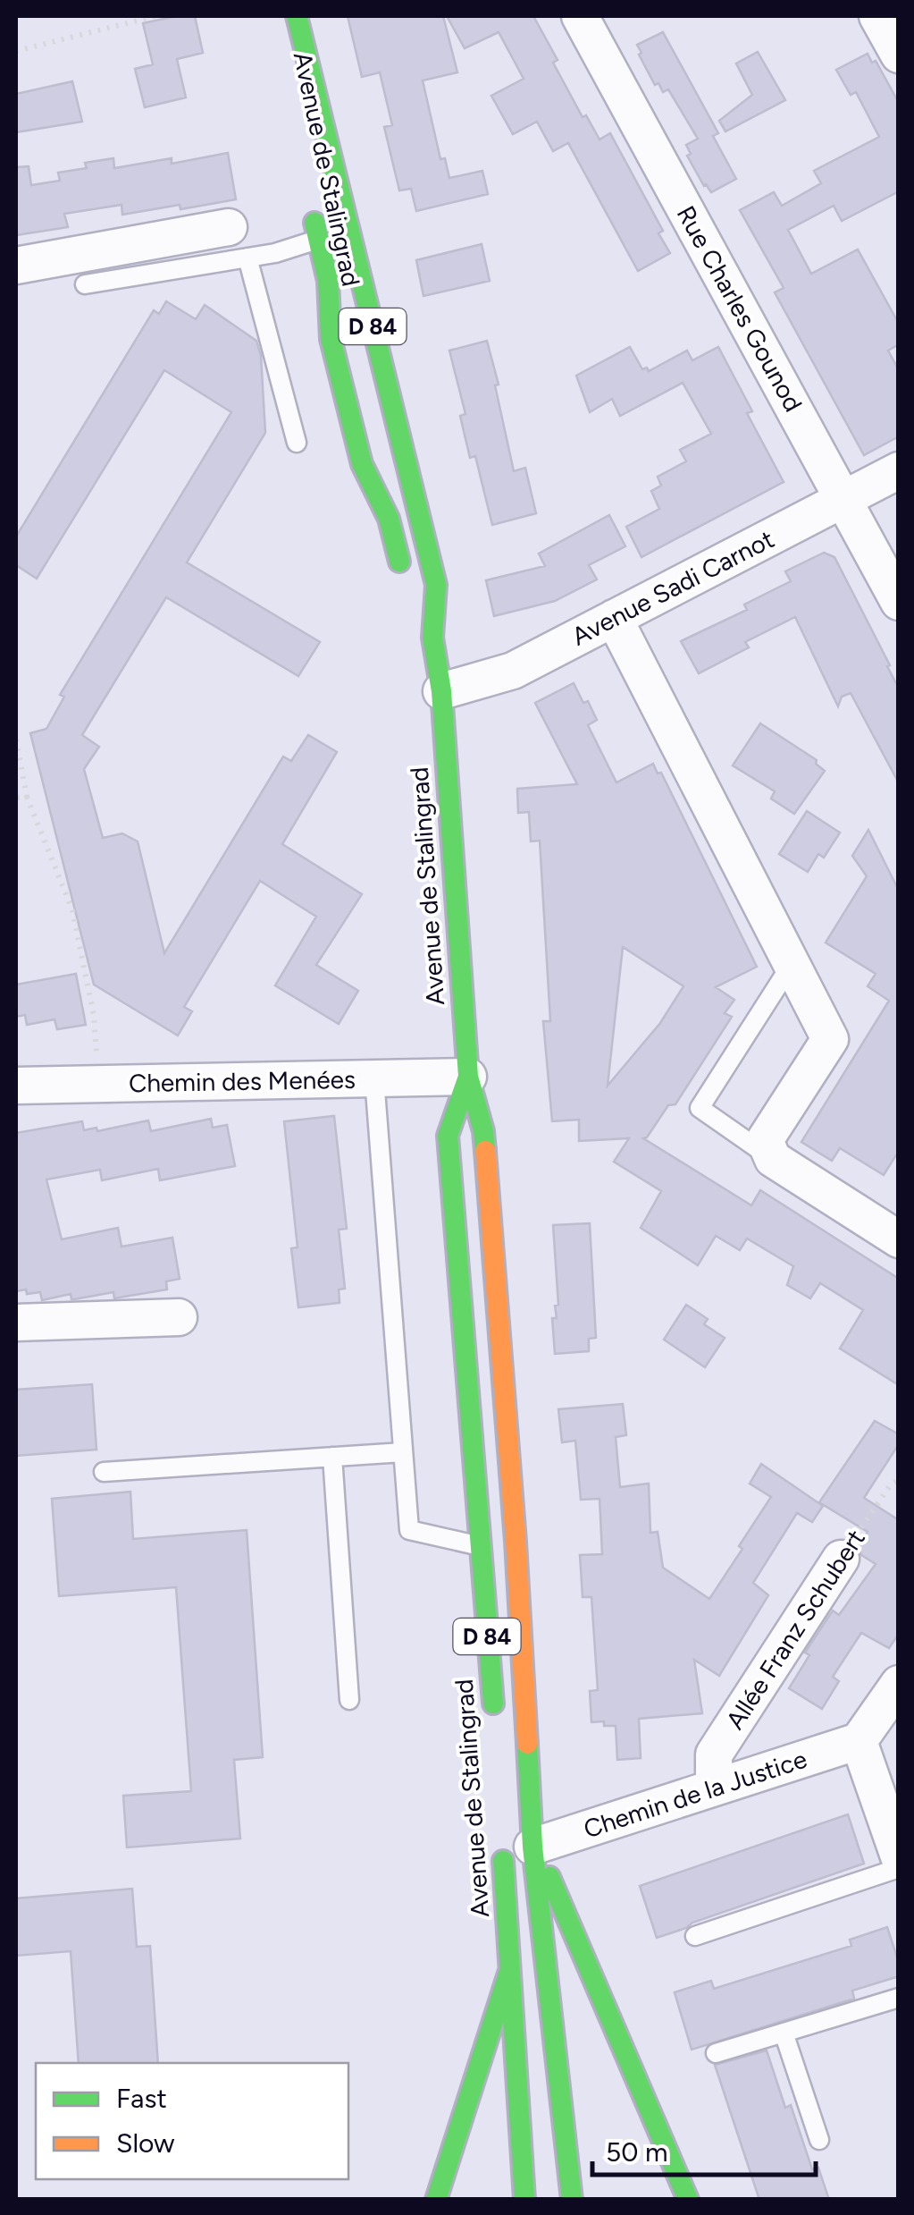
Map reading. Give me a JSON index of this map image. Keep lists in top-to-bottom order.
{
  "streets": {
    "main road": ["Avenue de Stalingrad", "D 84"],
    "street": [
      "Rue Charles Gounod",
      "Avenue Sadi Carnot",
      "Chemin des Menées",
      "Allée Franz Schubert",
      "Chemin de la Justice"
    ]
  },
  "crossings": [
    ["Avenue de Stalingrad", "Avenue Sadi Carnot"],
    ["Avenue de Stalingrad", "Chemin des Menées"],
    ["Avenue de Stalingrad", "Chemin de la Justice"],
    ["Rue Charles Gounod", "Avenue Sadi Carnot"],
    ["Allée Franz Schubert", "Chemin de la Justice"]
  ],
  "legend": ["Fast", "Slow"],
  "scale_bar": "50 m"
}
